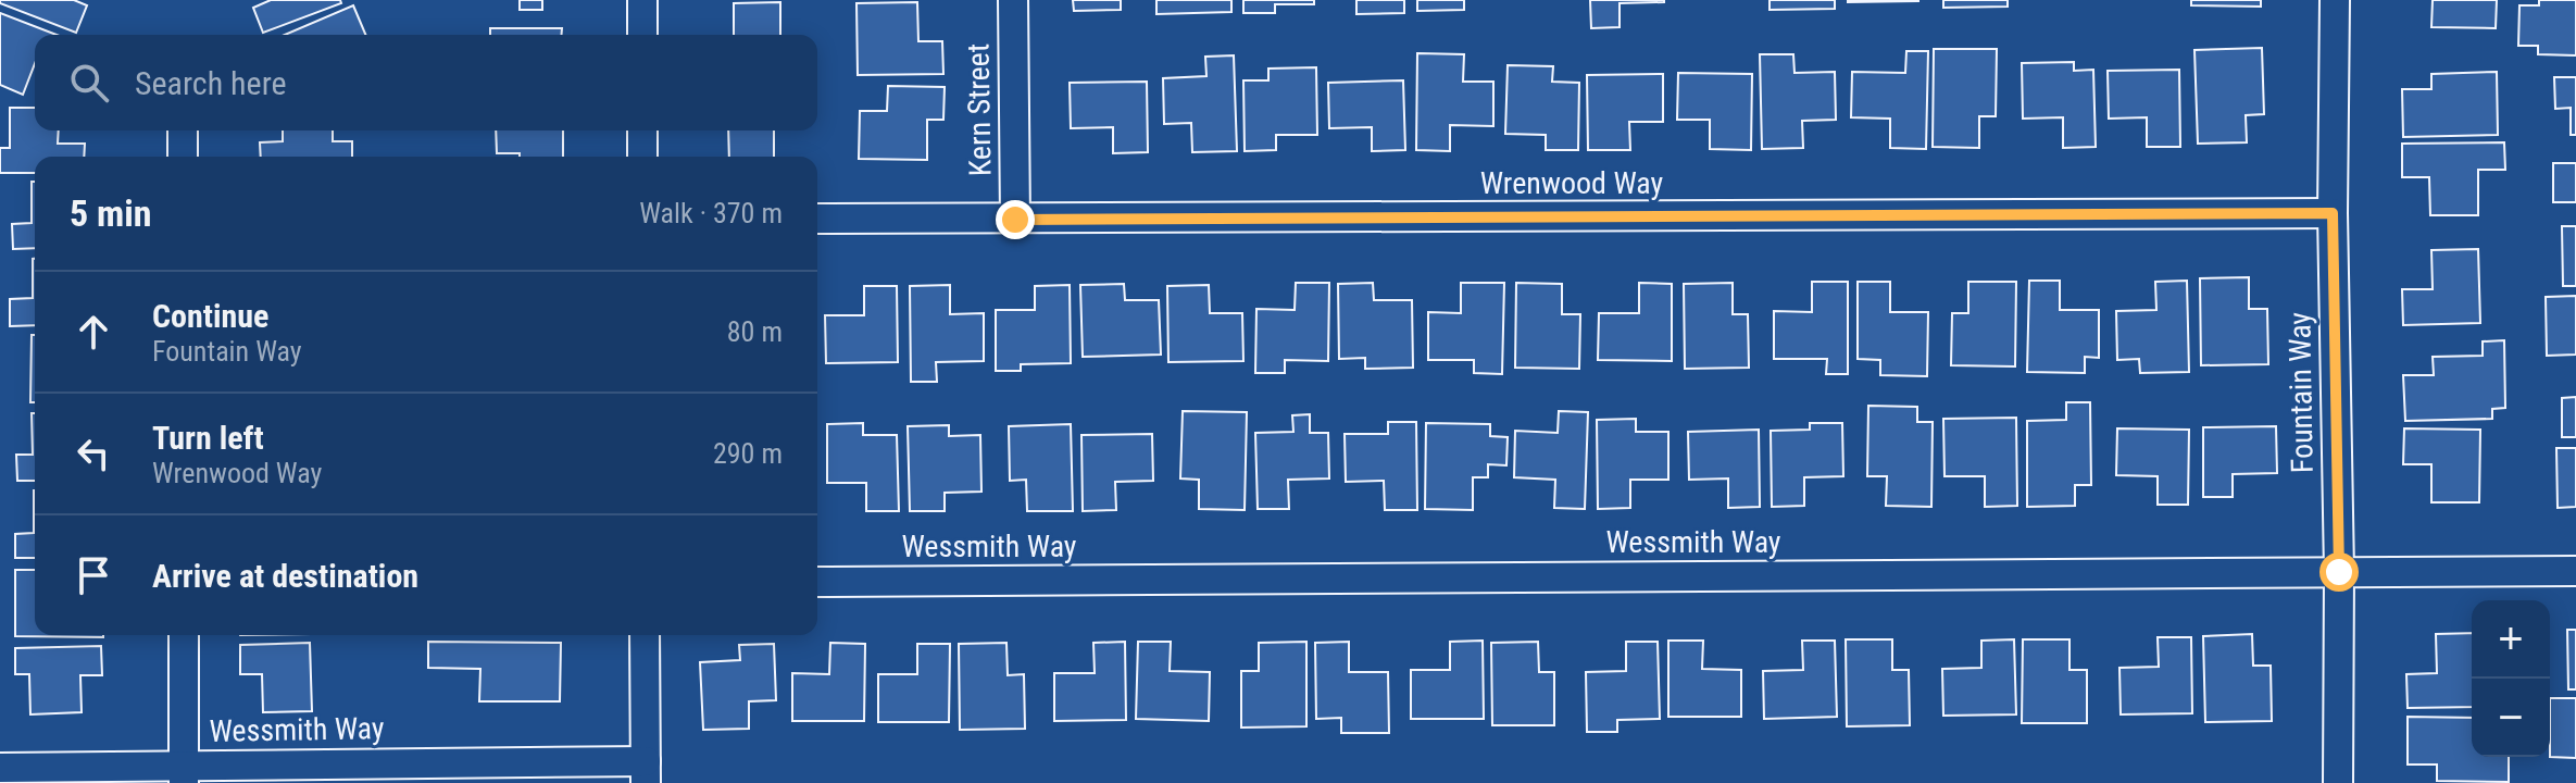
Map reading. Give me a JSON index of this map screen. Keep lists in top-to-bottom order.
{
  "streets": {
    "street": [
      "Kern Street",
      "Wrenwood Way",
      "Fountain Way",
      "Wessmith Way"
    ]
  },
  "crossings": [
    ["Kern Street", "Wrenwood Way"],
    ["Wrenwood Way", "Fountain Way"],
    ["Fountain Way", "Wessmith Way"]
  ],
  "page": {
    "search": "Search here",
    "heading": ["5 min", "Walk · 370 m"],
    "list": [
      ["Continue", "Fountain Way", "80 m"],
      ["Turn left", "Wrenwood Way", "290 m"],
      "Arrive at destination"
    ],
    "map_buttons": ["+", "−"]
  }
}
